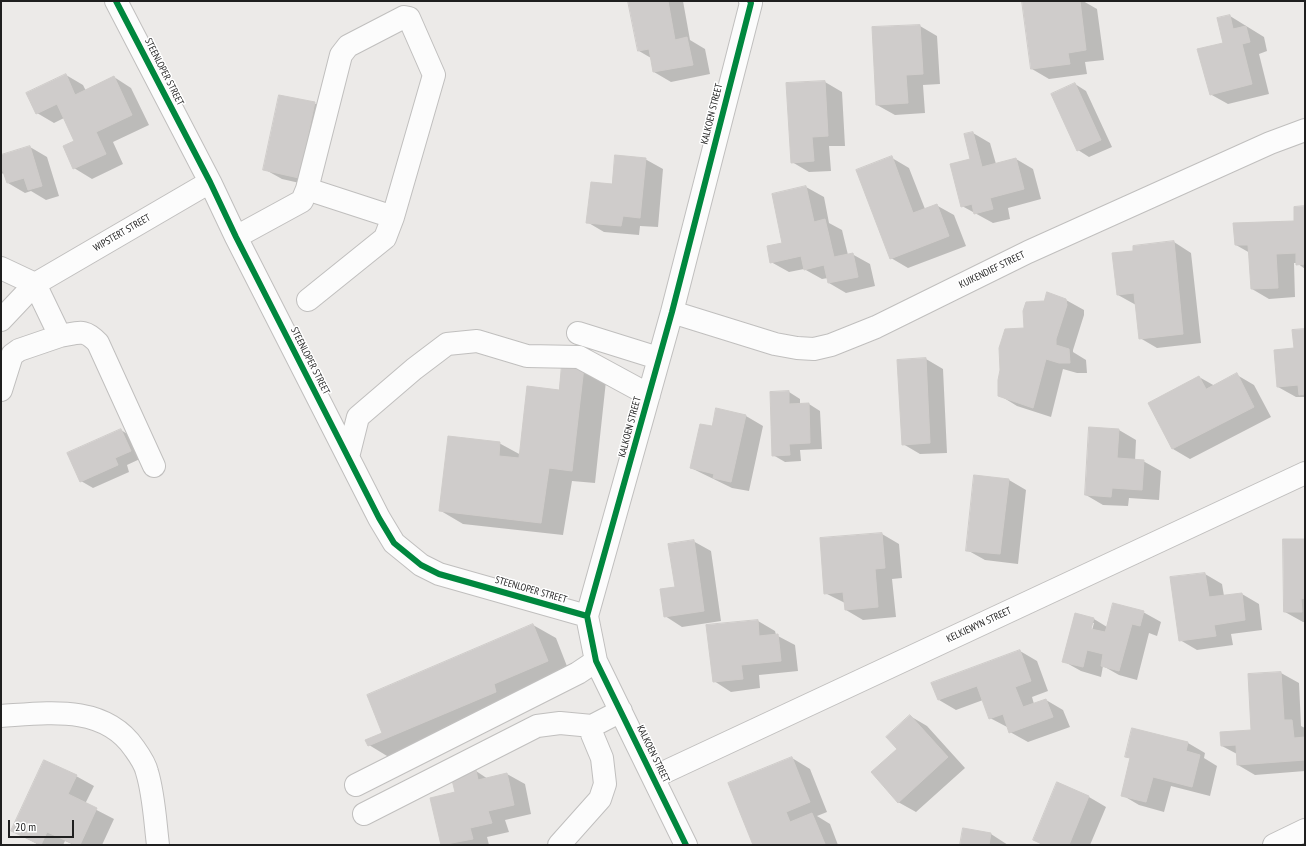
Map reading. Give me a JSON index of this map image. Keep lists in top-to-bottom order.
{
  "streets": {
    "street": [
      "STEENLOPER STREET",
      "KALKOEN STREET",
      "WIPSTERT STREET",
      "KUIKENDIEF STREET",
      "KELKIEWYN STREET"
    ]
  },
  "crossings": [
    ["STEENLOPER STREET", "KALKOEN STREET"],
    ["STEENLOPER STREET", "WIPSTERT STREET"],
    ["KALKOEN STREET", "KUIKENDIEF STREET"],
    ["KALKOEN STREET", "KELKIEWYN STREET"]
  ],
  "scale_bar": "20 m"
}
